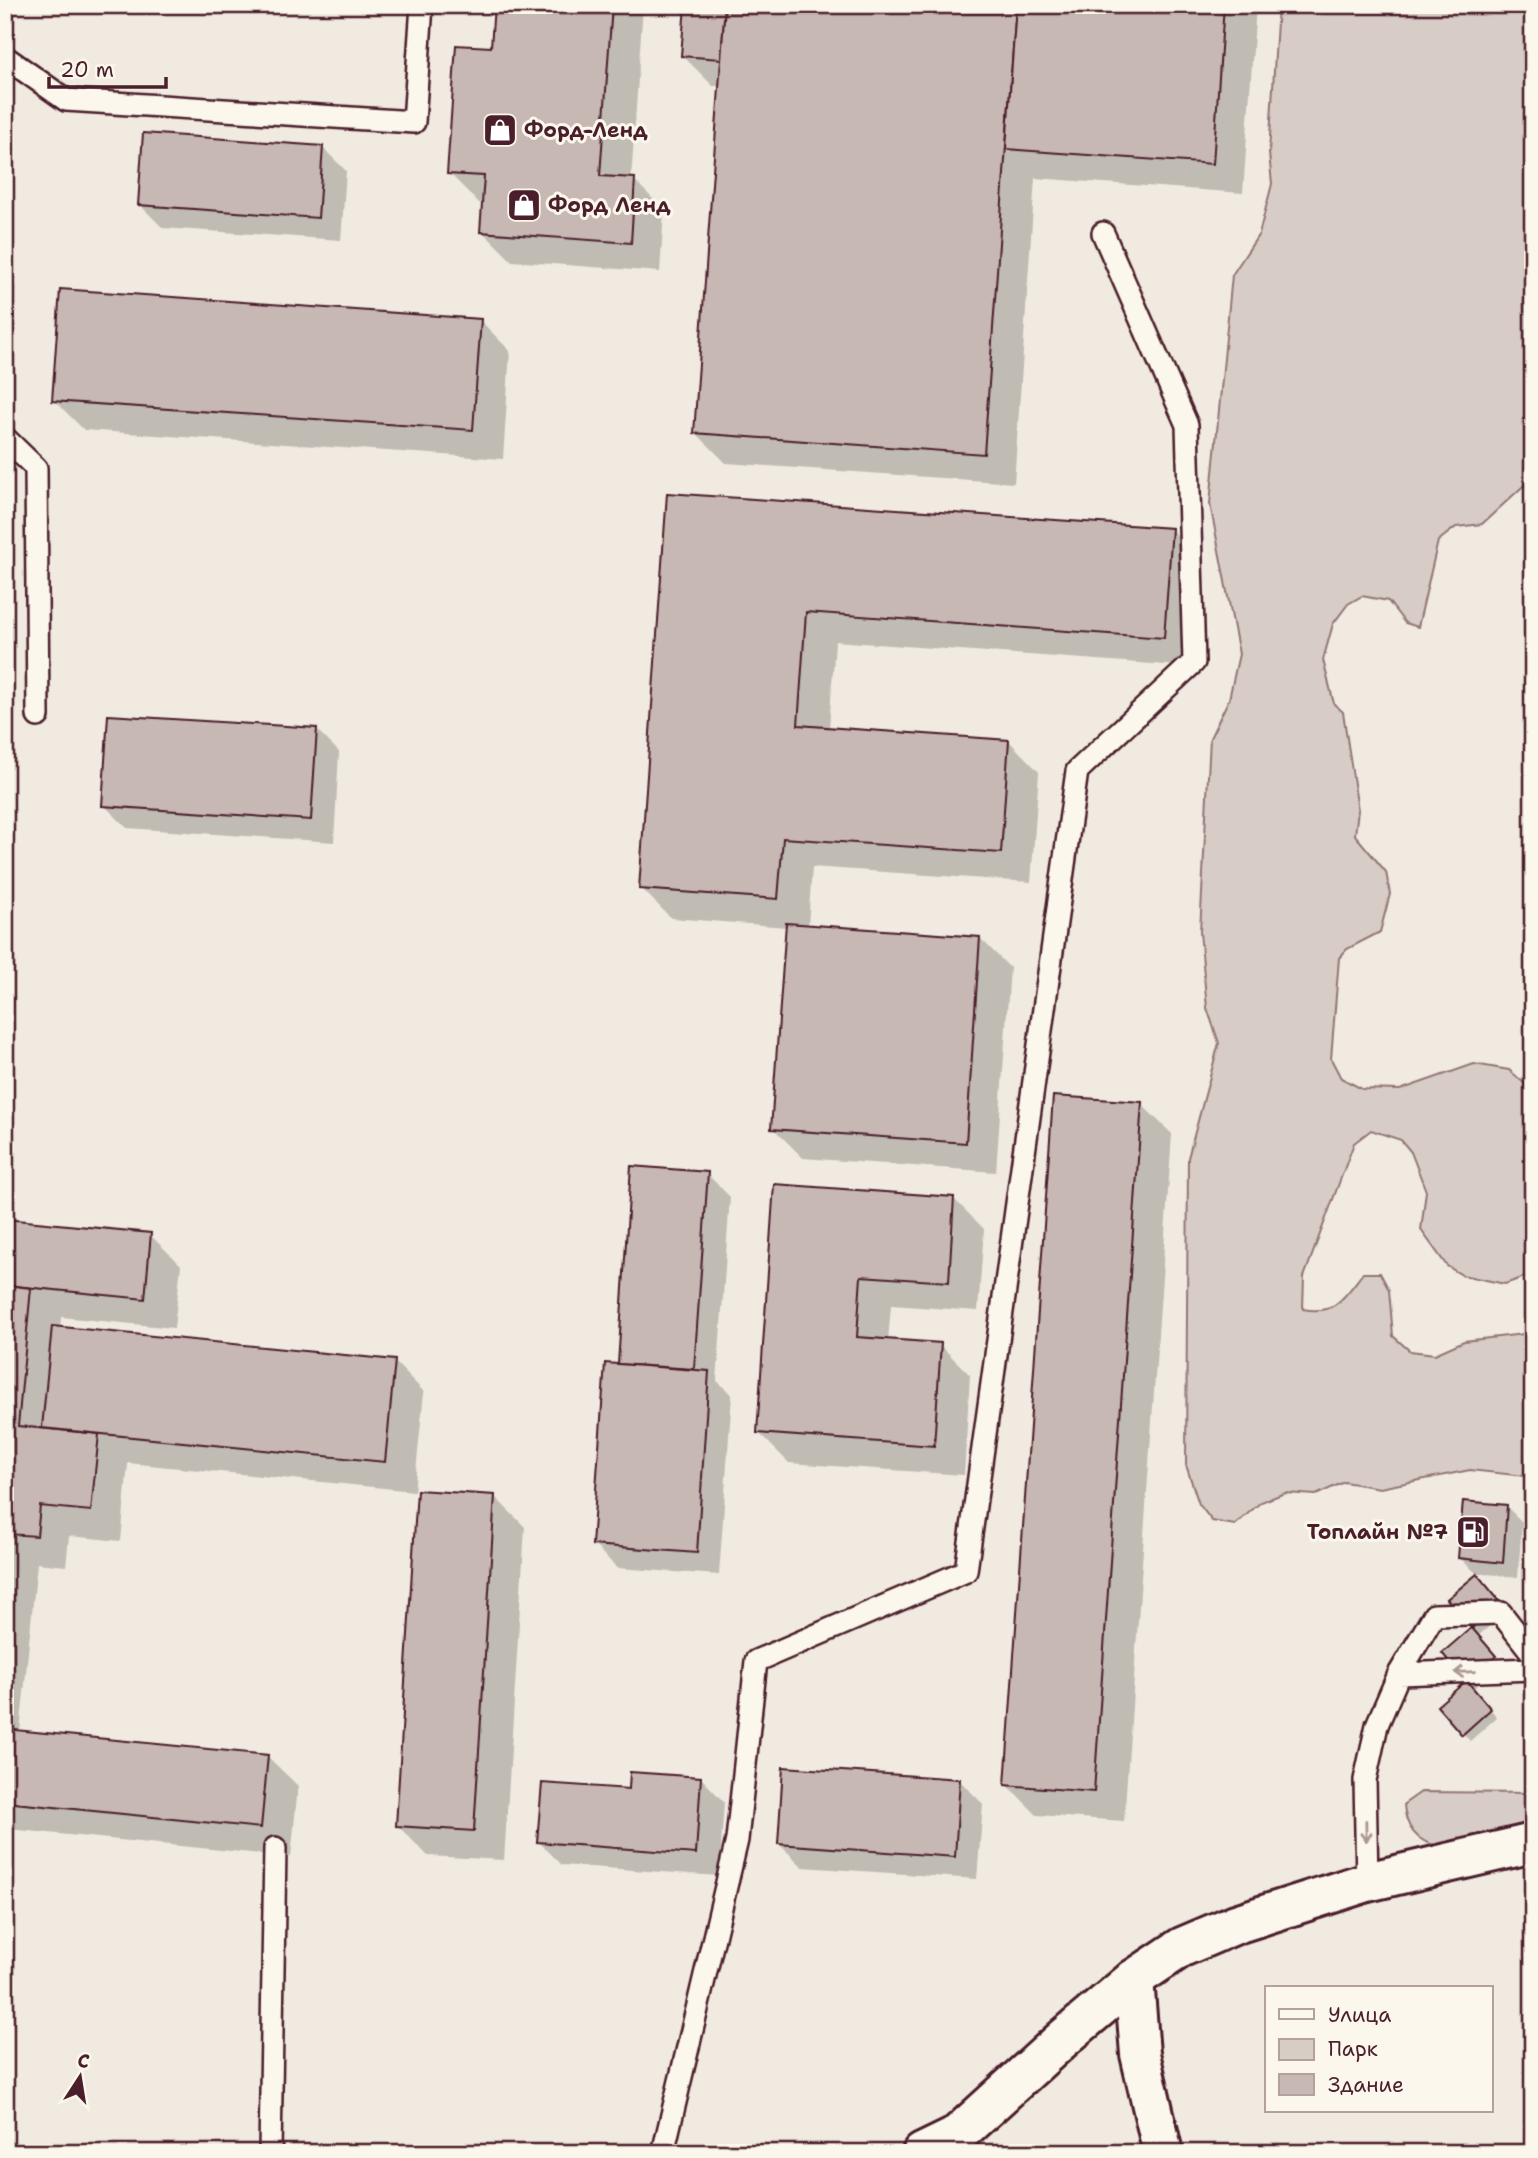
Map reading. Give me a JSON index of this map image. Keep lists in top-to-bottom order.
{
  "places": {
    "shop": ["Форд-Ленд", "Форд Ленд"],
    "fuel station": ["Топлайн №7"]
  },
  "legend": ["Улица", "Парк", "Здание"],
  "scale_bar": "20 m",
  "north": "top"
}
